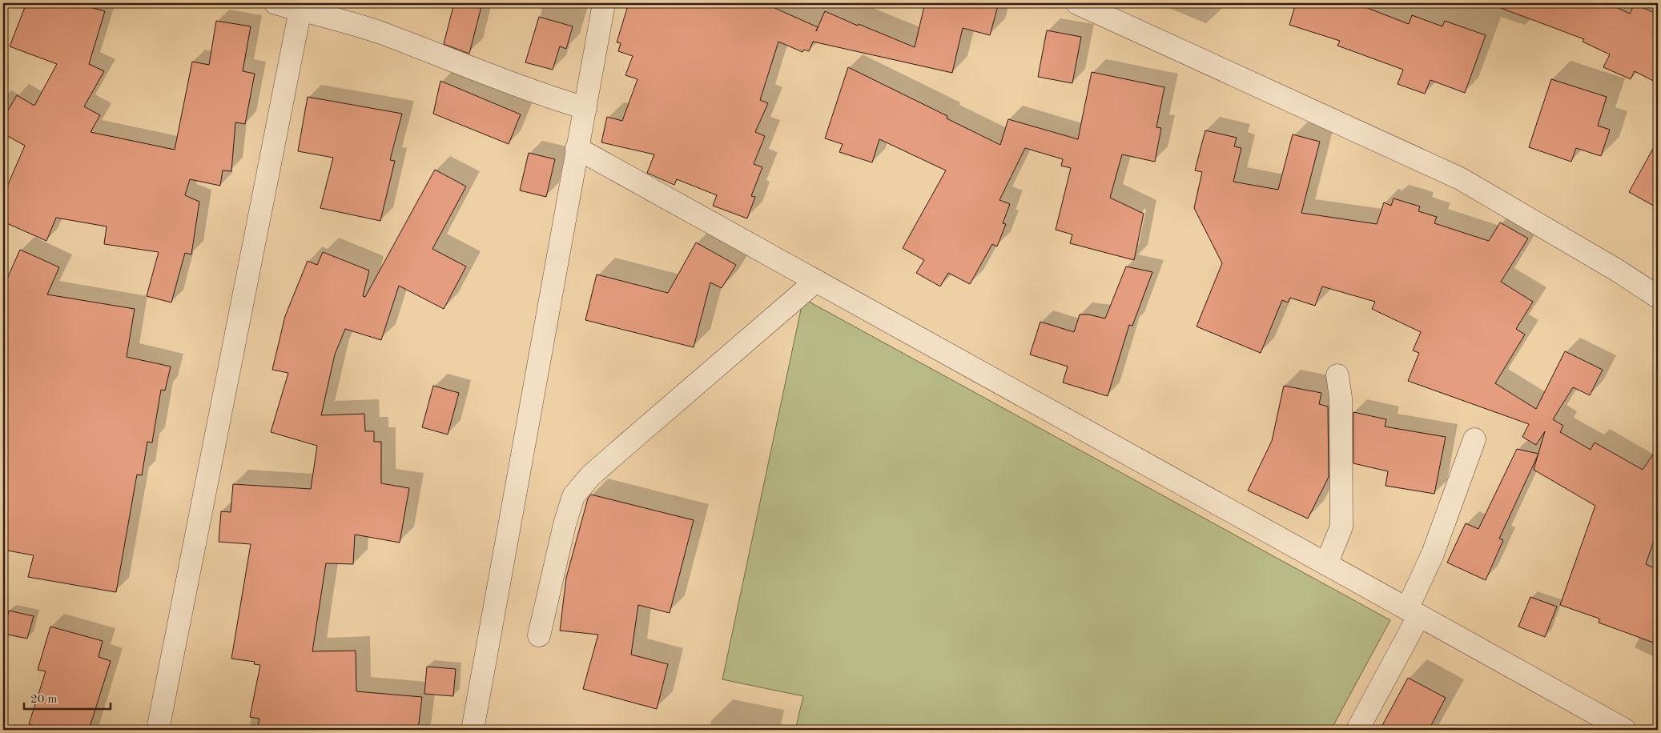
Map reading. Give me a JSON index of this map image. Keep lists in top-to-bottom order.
{
  "scale_bar": "20 m"
}
